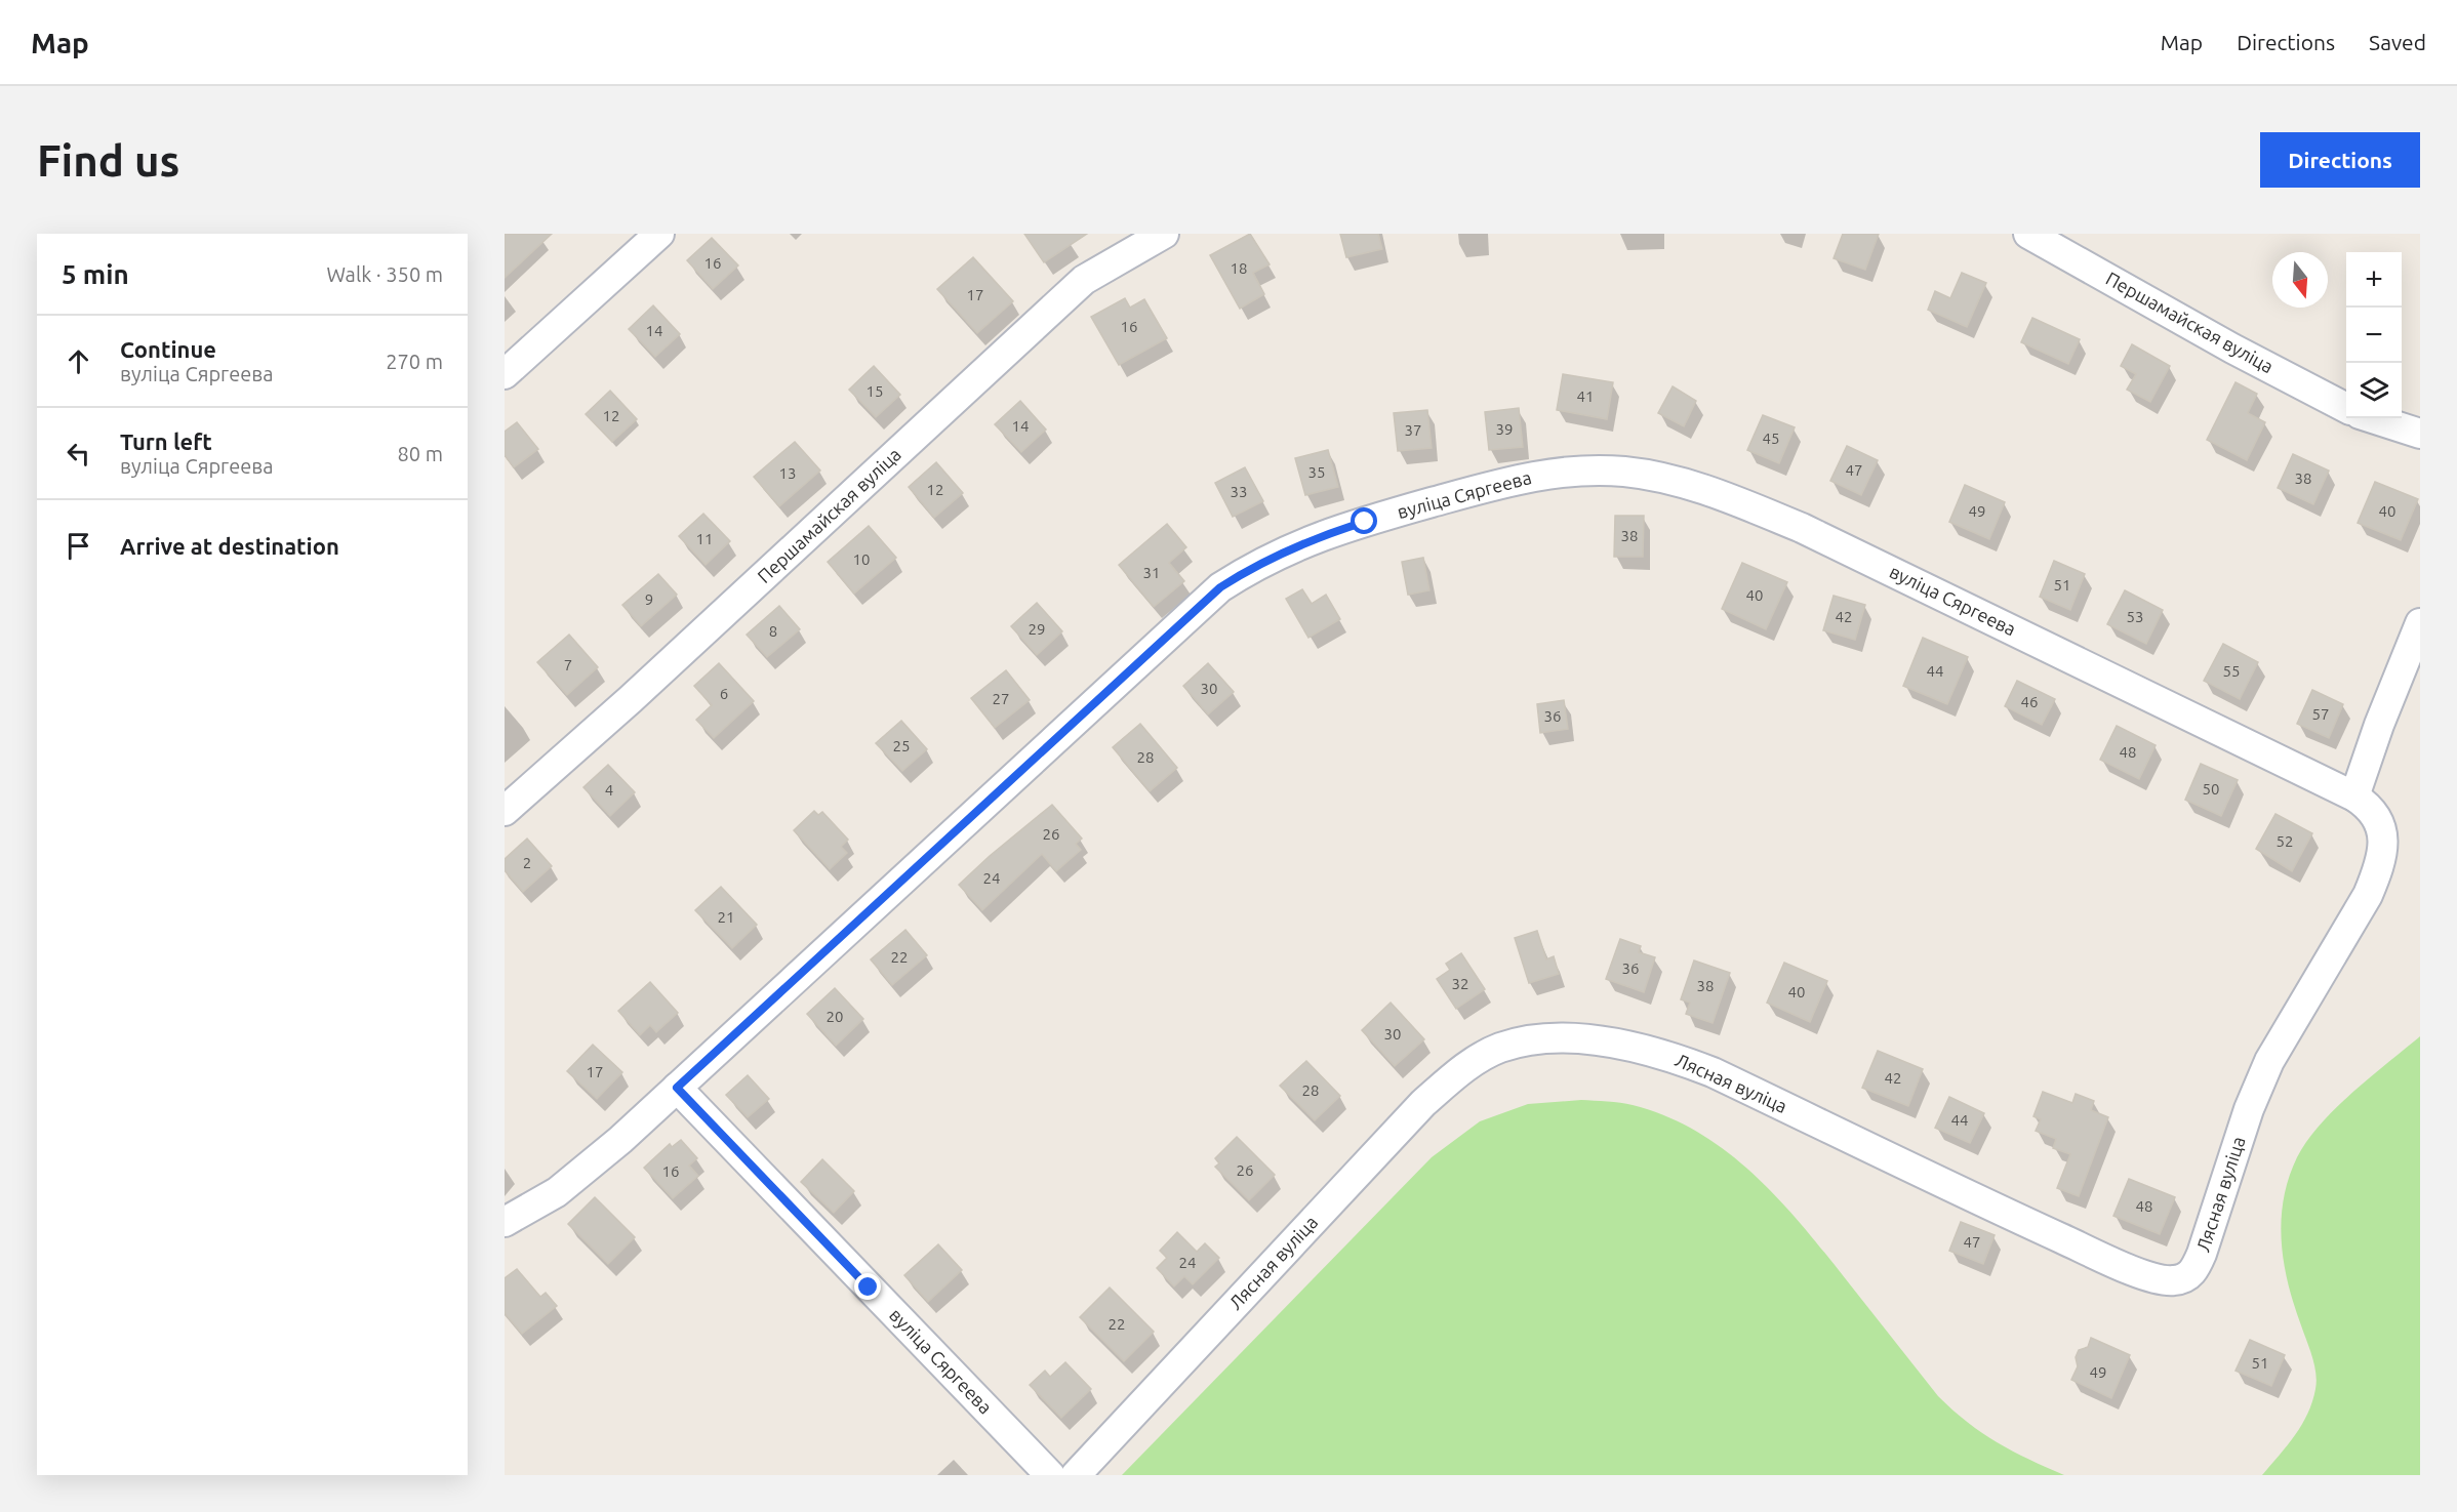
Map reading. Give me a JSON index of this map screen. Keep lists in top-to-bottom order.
{
  "streets": {
    "street": ["Першамайская вуліца", "вуліца Сяргеева", "Лясная вуліца"]
  },
  "crossings": [
    ["вуліца Сяргеева", "Лясная вуліца"]
  ],
  "house_numbers": [
    "16",
    "18",
    "17",
    "16",
    "14",
    "15",
    "41",
    "12",
    "14",
    "39",
    "37",
    "45",
    "47",
    "35",
    "13",
    "38",
    "12",
    "33",
    "49",
    "40",
    "38",
    "11",
    "10",
    "31",
    "51",
    "40",
    "9",
    "42",
    "53",
    "29",
    "8",
    "7",
    "44",
    "55",
    "30",
    "6",
    "27",
    "46",
    "57",
    "36",
    "25",
    "48",
    "28",
    "50",
    "4",
    "26",
    "52",
    "2",
    "24",
    "21",
    "22",
    "36",
    "32",
    "38",
    "40",
    "20",
    "30",
    "17",
    "42",
    "28",
    "44",
    "26",
    "16",
    "48",
    "47",
    "24",
    "22",
    "51",
    "49"
  ],
  "north": "bottom",
  "page": {
    "header": "Map",
    "nav": ["Map", "Directions", "Saved"],
    "buttons": "Directions",
    "title": "Find us",
    "heading": ["5 min", "Walk · 350 m"],
    "map_buttons": ["+", "−"],
    "list": [
      ["Continue", "вуліца Сяргеева", "270 m"],
      ["Turn left", "вуліца Сяргеева", "80 m"],
      "Arrive at destination"
    ]
  }
}
